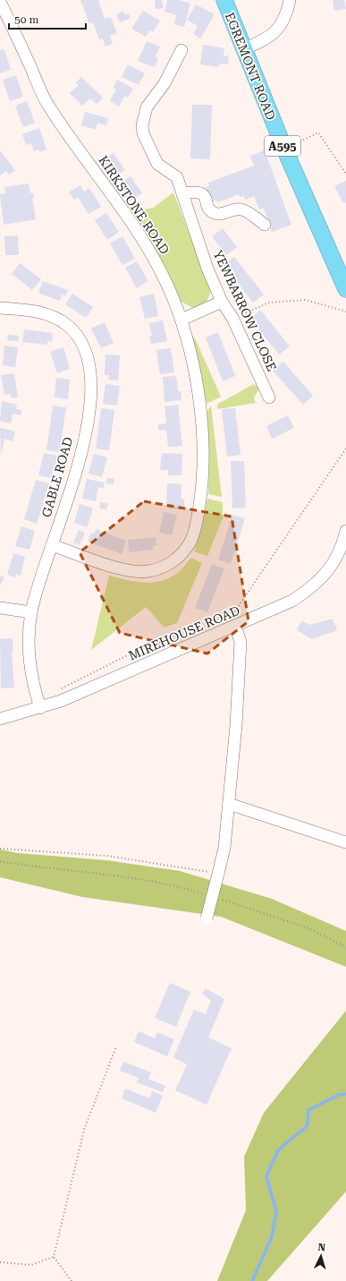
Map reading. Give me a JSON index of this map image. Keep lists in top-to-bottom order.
{
  "streets": {
    "highway": ["EGREMONT ROAD", "A595"],
    "street": [
      "KIRKSTONE ROAD",
      "YEWBARROW CLOSE",
      "GABLE ROAD",
      "MIREHOUSE ROAD"
    ]
  },
  "crossings": [
    ["KIRKSTONE ROAD", "GABLE ROAD"],
    ["GABLE ROAD", "MIREHOUSE ROAD"]
  ],
  "scale_bar": "50 m",
  "north": "top"
}
